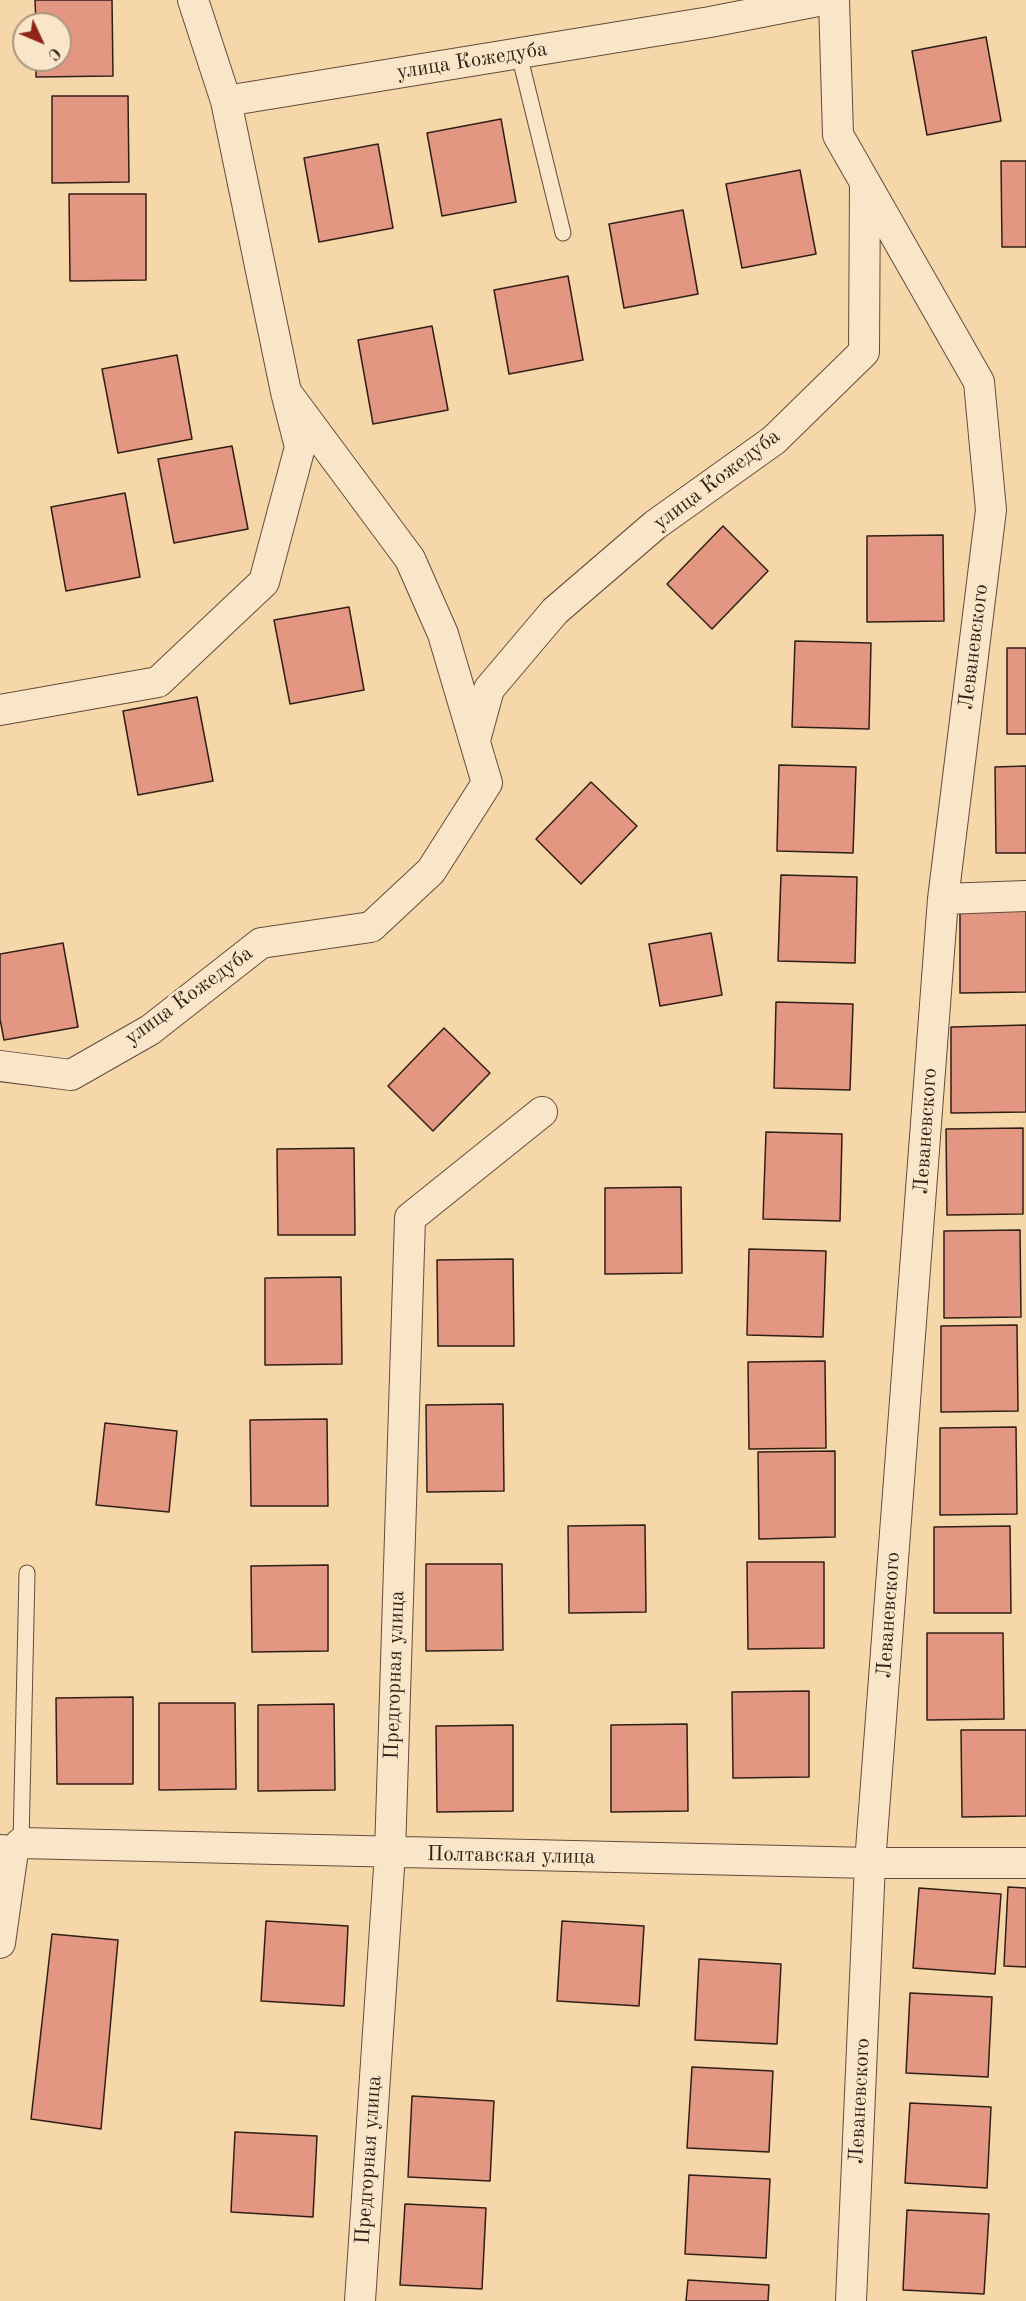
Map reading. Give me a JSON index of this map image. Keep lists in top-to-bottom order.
{
  "streets": {
    "street": [
      "улица Кожедуба",
      "Леваневского",
      "Предгорная улица",
      "Полтавская улица"
    ]
  },
  "crossings": [
    ["улица Кожедуба", "Леваневского"],
    ["Леваневского", "Полтавская улица"],
    ["Предгорная улица", "Полтавская улица"]
  ],
  "north": "bottom right"
}
